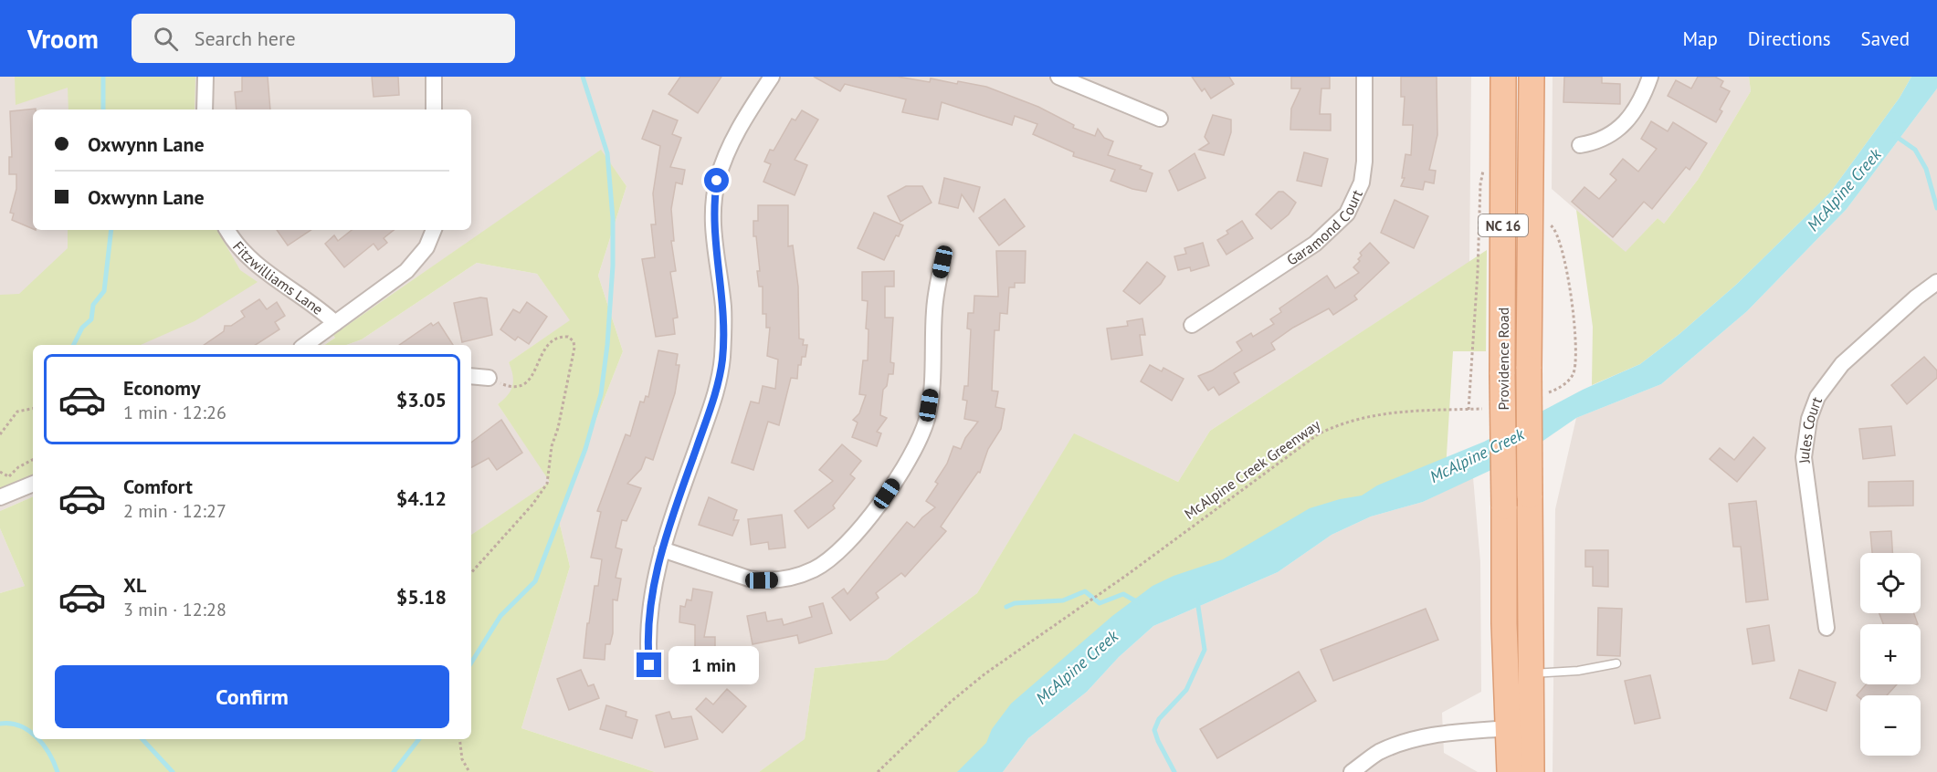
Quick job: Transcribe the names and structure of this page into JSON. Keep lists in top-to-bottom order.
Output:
{
  "streets": {
    "main road": ["NC 16", "Providence Road"],
    "street": ["Garamond Court", "Fitzwilliams Lane", "Jules Court"],
    "path": ["McAlpine Creek Greenway"]
  },
  "water": ["McAlpine Creek"],
  "page": {
    "header": "Vroom",
    "search": "Search here",
    "nav": ["Map", "Directions", "Saved"],
    "banner": ["Oxwynn Lane", "Oxwynn Lane"],
    "list": [
      {
        "name": "Economy",
        "note": "1 min · 12:26",
        "value": "$3.05"
      },
      {
        "name": "Comfort",
        "note": "2 min · 12:27",
        "value": "$4.12"
      },
      {
        "name": "XL",
        "note": "3 min · 12:28",
        "value": "$5.18"
      }
    ],
    "map_buttons": ["+", "−"],
    "bubble": "1 min",
    "buttons": "Confirm"
  }
}
